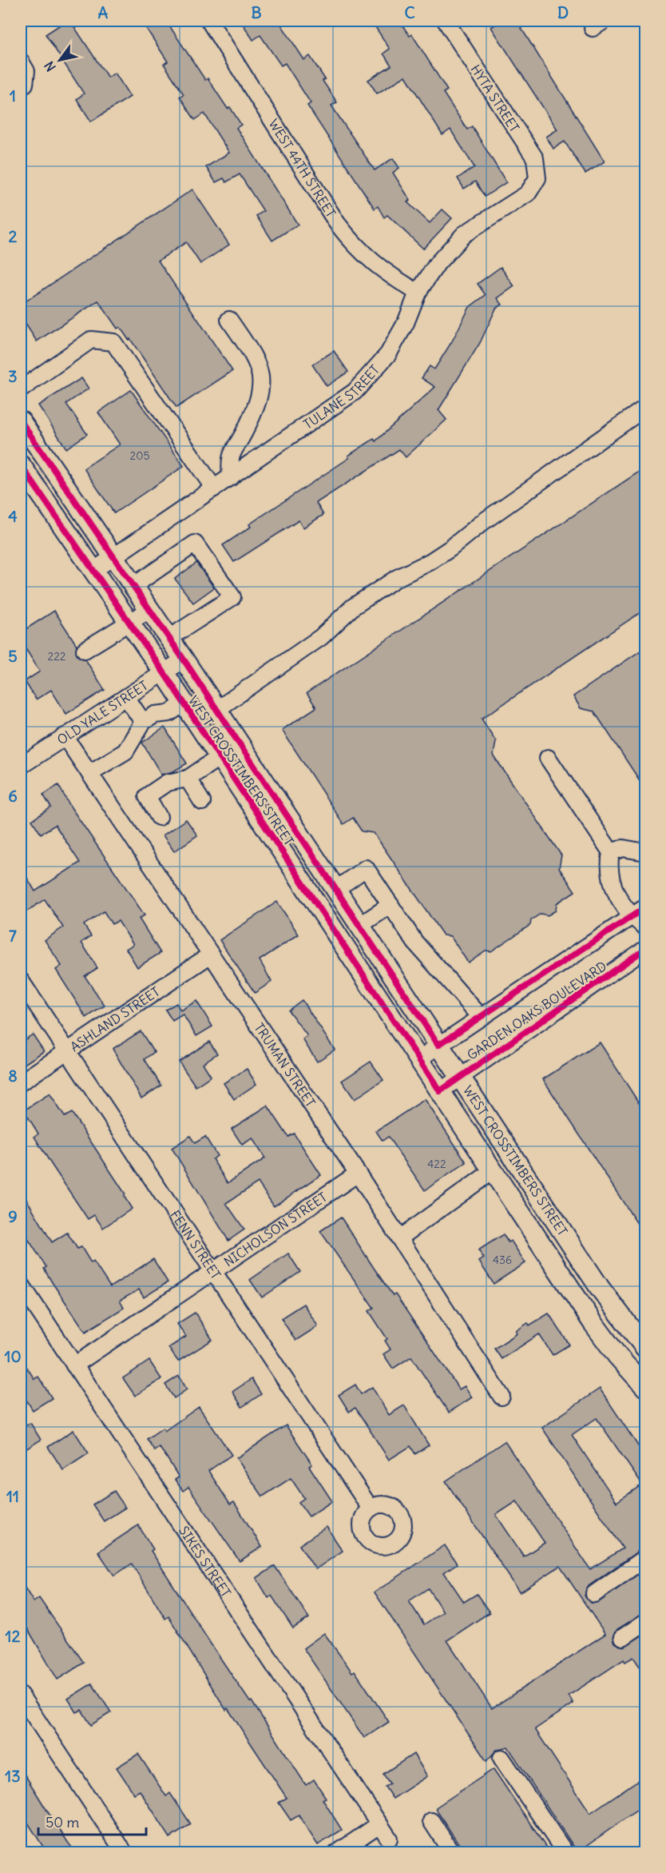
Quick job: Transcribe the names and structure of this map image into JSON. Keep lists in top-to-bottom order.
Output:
{
  "streets": {
    "main road": ["WEST CROSSTIMBERS STREET"],
    "street": [
      "HYTA STREET",
      "WEST 44TH STREET",
      "TULANE STREET",
      "OLD YALE STREET",
      "GARDEN OAKS BOULEVARD",
      "ASHLAND STREET",
      "TRUMAN STREET",
      "NICHOLSON STREET",
      "FENN STREET",
      "SIKES STREET"
    ]
  },
  "crossings": [
    ["HYTA STREET", "TULANE STREET"],
    ["WEST 44TH STREET", "TULANE STREET"],
    ["TULANE STREET", "WEST CROSSTIMBERS STREET"],
    ["OLD YALE STREET", "WEST CROSSTIMBERS STREET"],
    ["OLD YALE STREET", "TRUMAN STREET"],
    ["WEST CROSSTIMBERS STREET", "GARDEN OAKS BOULEVARD"],
    ["ASHLAND STREET", "TRUMAN STREET"],
    ["ASHLAND STREET", "FENN STREET"],
    ["TRUMAN STREET", "NICHOLSON STREET"],
    ["NICHOLSON STREET", "FENN STREET"],
    ["NICHOLSON STREET", "SIKES STREET"]
  ],
  "house_numbers": [
    "205",
    "222",
    "422",
    "436"
  ],
  "scale_bar": "50 m",
  "north": "bottom left",
  "grid": {
    "columns": [
      "A",
      "B",
      "C",
      "D"
    ],
    "rows": [
      "1",
      "2",
      "3",
      "4",
      "5",
      "6",
      "7",
      "8",
      "9",
      "10",
      "11",
      "12",
      "13"
    ]
  }
}
